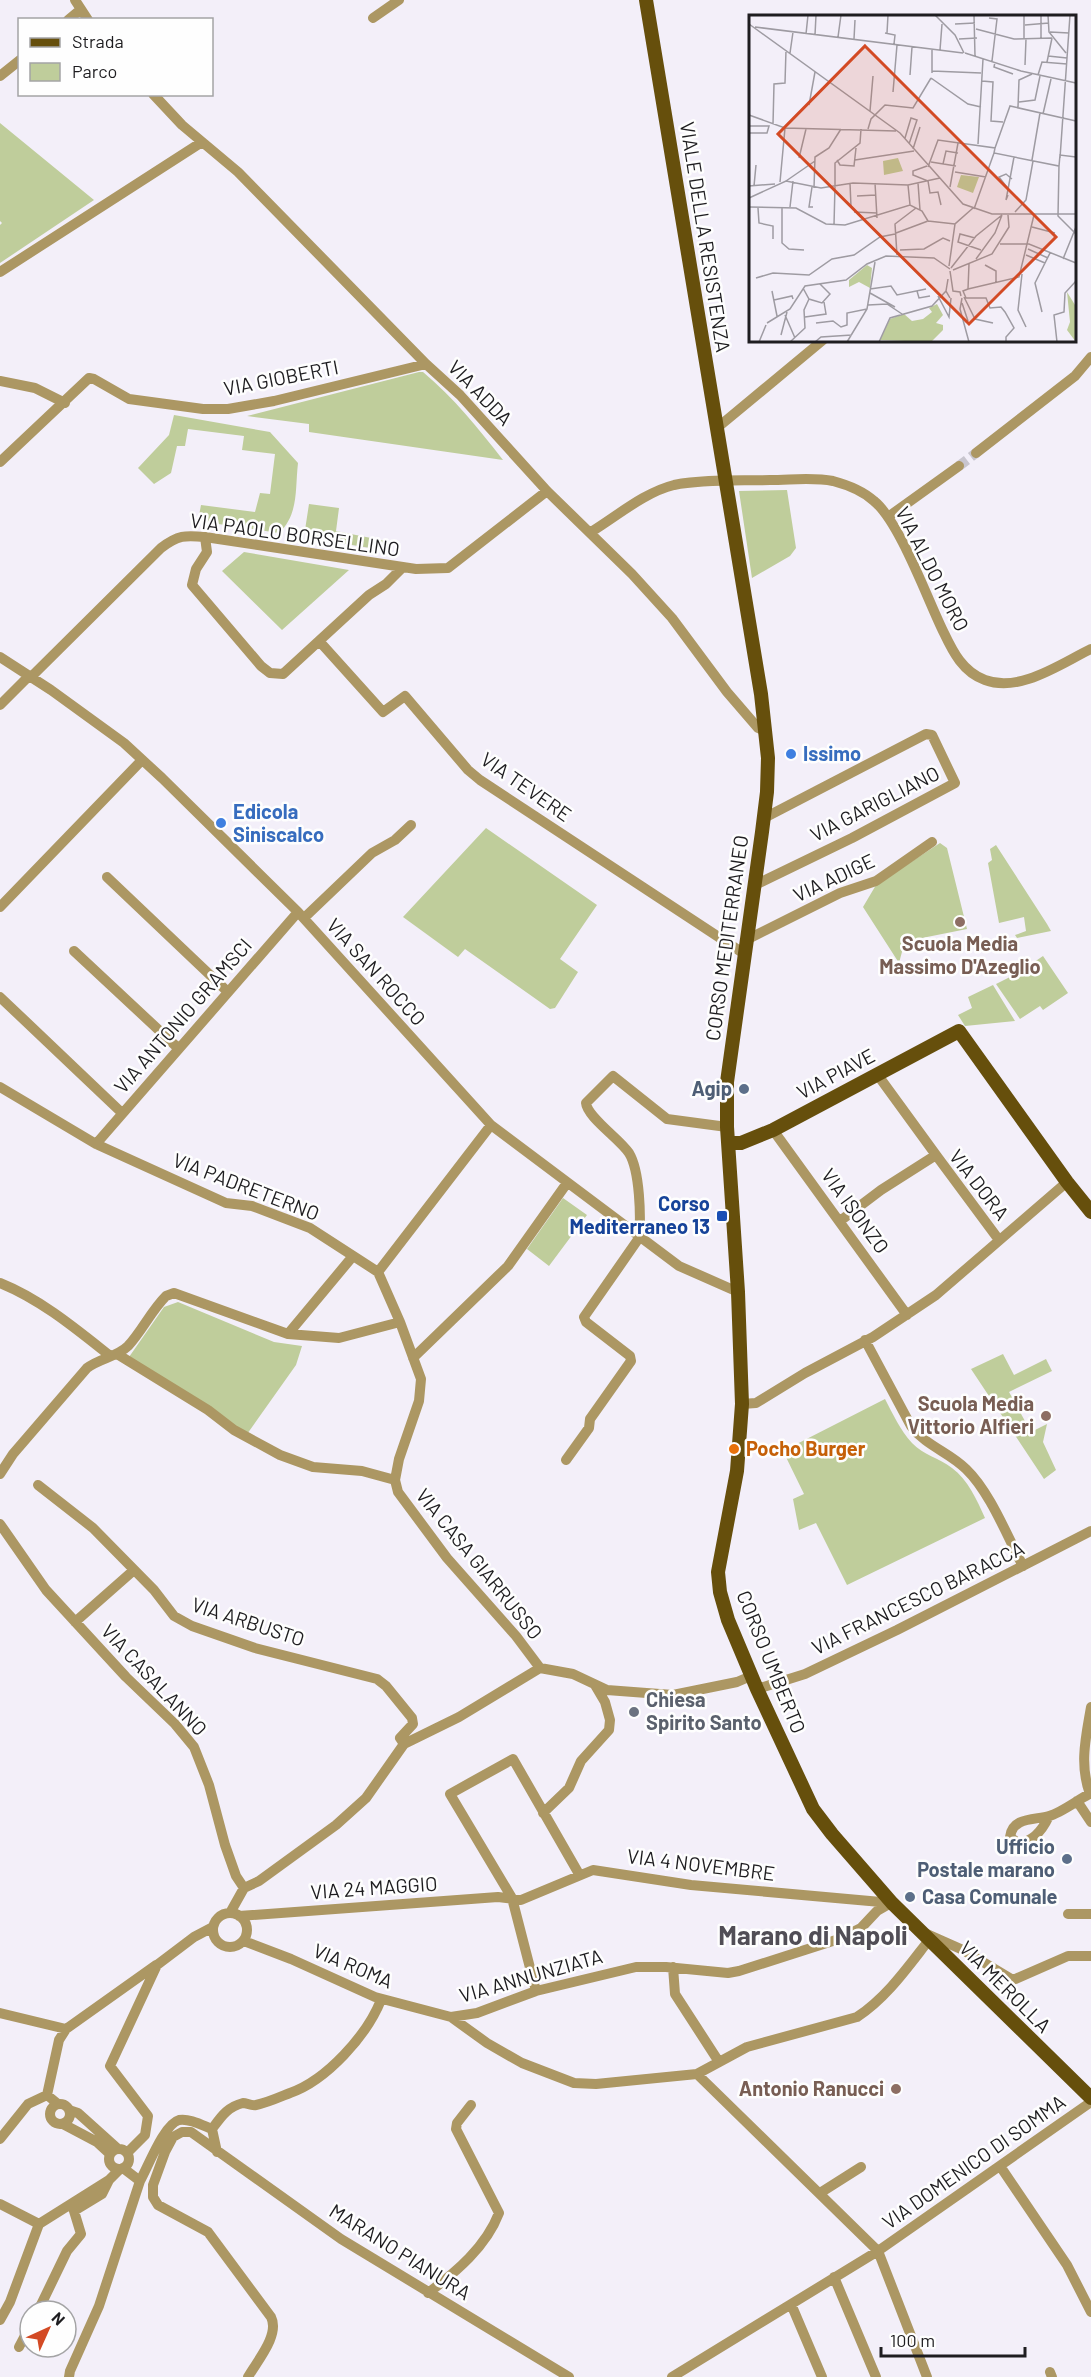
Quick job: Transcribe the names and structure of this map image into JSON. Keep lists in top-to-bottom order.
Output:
{
  "streets": {
    "main road": [
      "VIALE DELLA RESISTENZA",
      "CORSO MEDITERRANEO",
      "VIA PIAVE",
      "CORSO UMBERTO",
      "VIA MEROLLA"
    ],
    "street": [
      "VIA GIOBERTI",
      "VIA ADDA",
      "VIA PAOLO BORSELLINO",
      "VIA ALDO MORO",
      "VIA TEVERE",
      "VIA GARIGLIANO",
      "VIA ADIGE",
      "VIA SAN ROCCO",
      "VIA ANTONIO GRAMSCI",
      "VIA DORA",
      "VIA PADRETERNO",
      "VIA ISONZO",
      "VIA CASA GIARRUSSO",
      "VIA FRANCESCO BARACCA",
      "VIA ARBUSTO",
      "VIA CASALANNO",
      "VIA 4 NOVEMBRE",
      "VIA 24 MAGGIO",
      "VIA ROMA",
      "VIA ANNUNZIATA",
      "VIA DOMENICO DI SOMMA",
      "MARANO PIANURA"
    ]
  },
  "crossings": [
    ["VIALE DELLA RESISTENZA", "VIA ALDO MORO"],
    ["VIALE DELLA RESISTENZA", "CORSO MEDITERRANEO"],
    ["VIA GIOBERTI", "VIA ADDA"],
    ["VIA ADDA", "VIA PAOLO BORSELLINO"],
    ["VIA ADDA", "VIA ALDO MORO"],
    ["VIA ADDA", "CORSO MEDITERRANEO"],
    ["VIA PAOLO BORSELLINO", "VIA SAN ROCCO"],
    ["VIA ALDO MORO", "CORSO MEDITERRANEO"],
    ["VIA TEVERE", "CORSO MEDITERRANEO"],
    ["VIA GARIGLIANO", "CORSO MEDITERRANEO"],
    ["VIA ADIGE", "CORSO MEDITERRANEO"],
    ["CORSO MEDITERRANEO", "VIA SAN ROCCO"],
    ["CORSO MEDITERRANEO", "VIA PIAVE"],
    ["CORSO MEDITERRANEO", "CORSO UMBERTO"],
    ["VIA SAN ROCCO", "VIA ANTONIO GRAMSCI"],
    ["VIA ANTONIO GRAMSCI", "VIA PADRETERNO"],
    ["VIA PIAVE", "VIA ISONZO"],
    ["VIA DORA", "VIA ISONZO"],
    ["VIA CASA GIARRUSSO", "VIA FRANCESCO BARACCA"],
    ["VIA FRANCESCO BARACCA", "CORSO UMBERTO"],
    ["CORSO UMBERTO", "VIA 4 NOVEMBRE"],
    ["CORSO UMBERTO", "VIA ANNUNZIATA"],
    ["CORSO UMBERTO", "VIA MEROLLA"],
    ["VIA 4 NOVEMBRE", "VIA 24 MAGGIO"],
    ["VIA 4 NOVEMBRE", "VIA ANNUNZIATA"],
    ["VIA 4 NOVEMBRE", "VIA MEROLLA"],
    ["VIA 24 MAGGIO", "VIA ROMA"],
    ["VIA ROMA", "VIA ANNUNZIATA"],
    ["VIA ANNUNZIATA", "VIA MEROLLA"],
    ["VIA MEROLLA", "VIA DOMENICO DI SOMMA"]
  ],
  "districts": ["Marano di Napoli"],
  "places": {
    "other": [
      "Issimo",
      "Edicola Siniscalco",
      "Scuola Media Massimo D'Azeglio",
      "Agip",
      "Scuola Media Vittorio Alfieri",
      "Pocho Burger",
      "Chiesa Spirito Santo",
      "Ufficio Postale marano",
      "Casa Comunale",
      "Antonio Ranucci"
    ],
    "transit": ["Corso Mediterraneo 13"]
  },
  "legend": ["Strada", "Parco"],
  "scale_bar": "100 m",
  "north": "top right"
}
